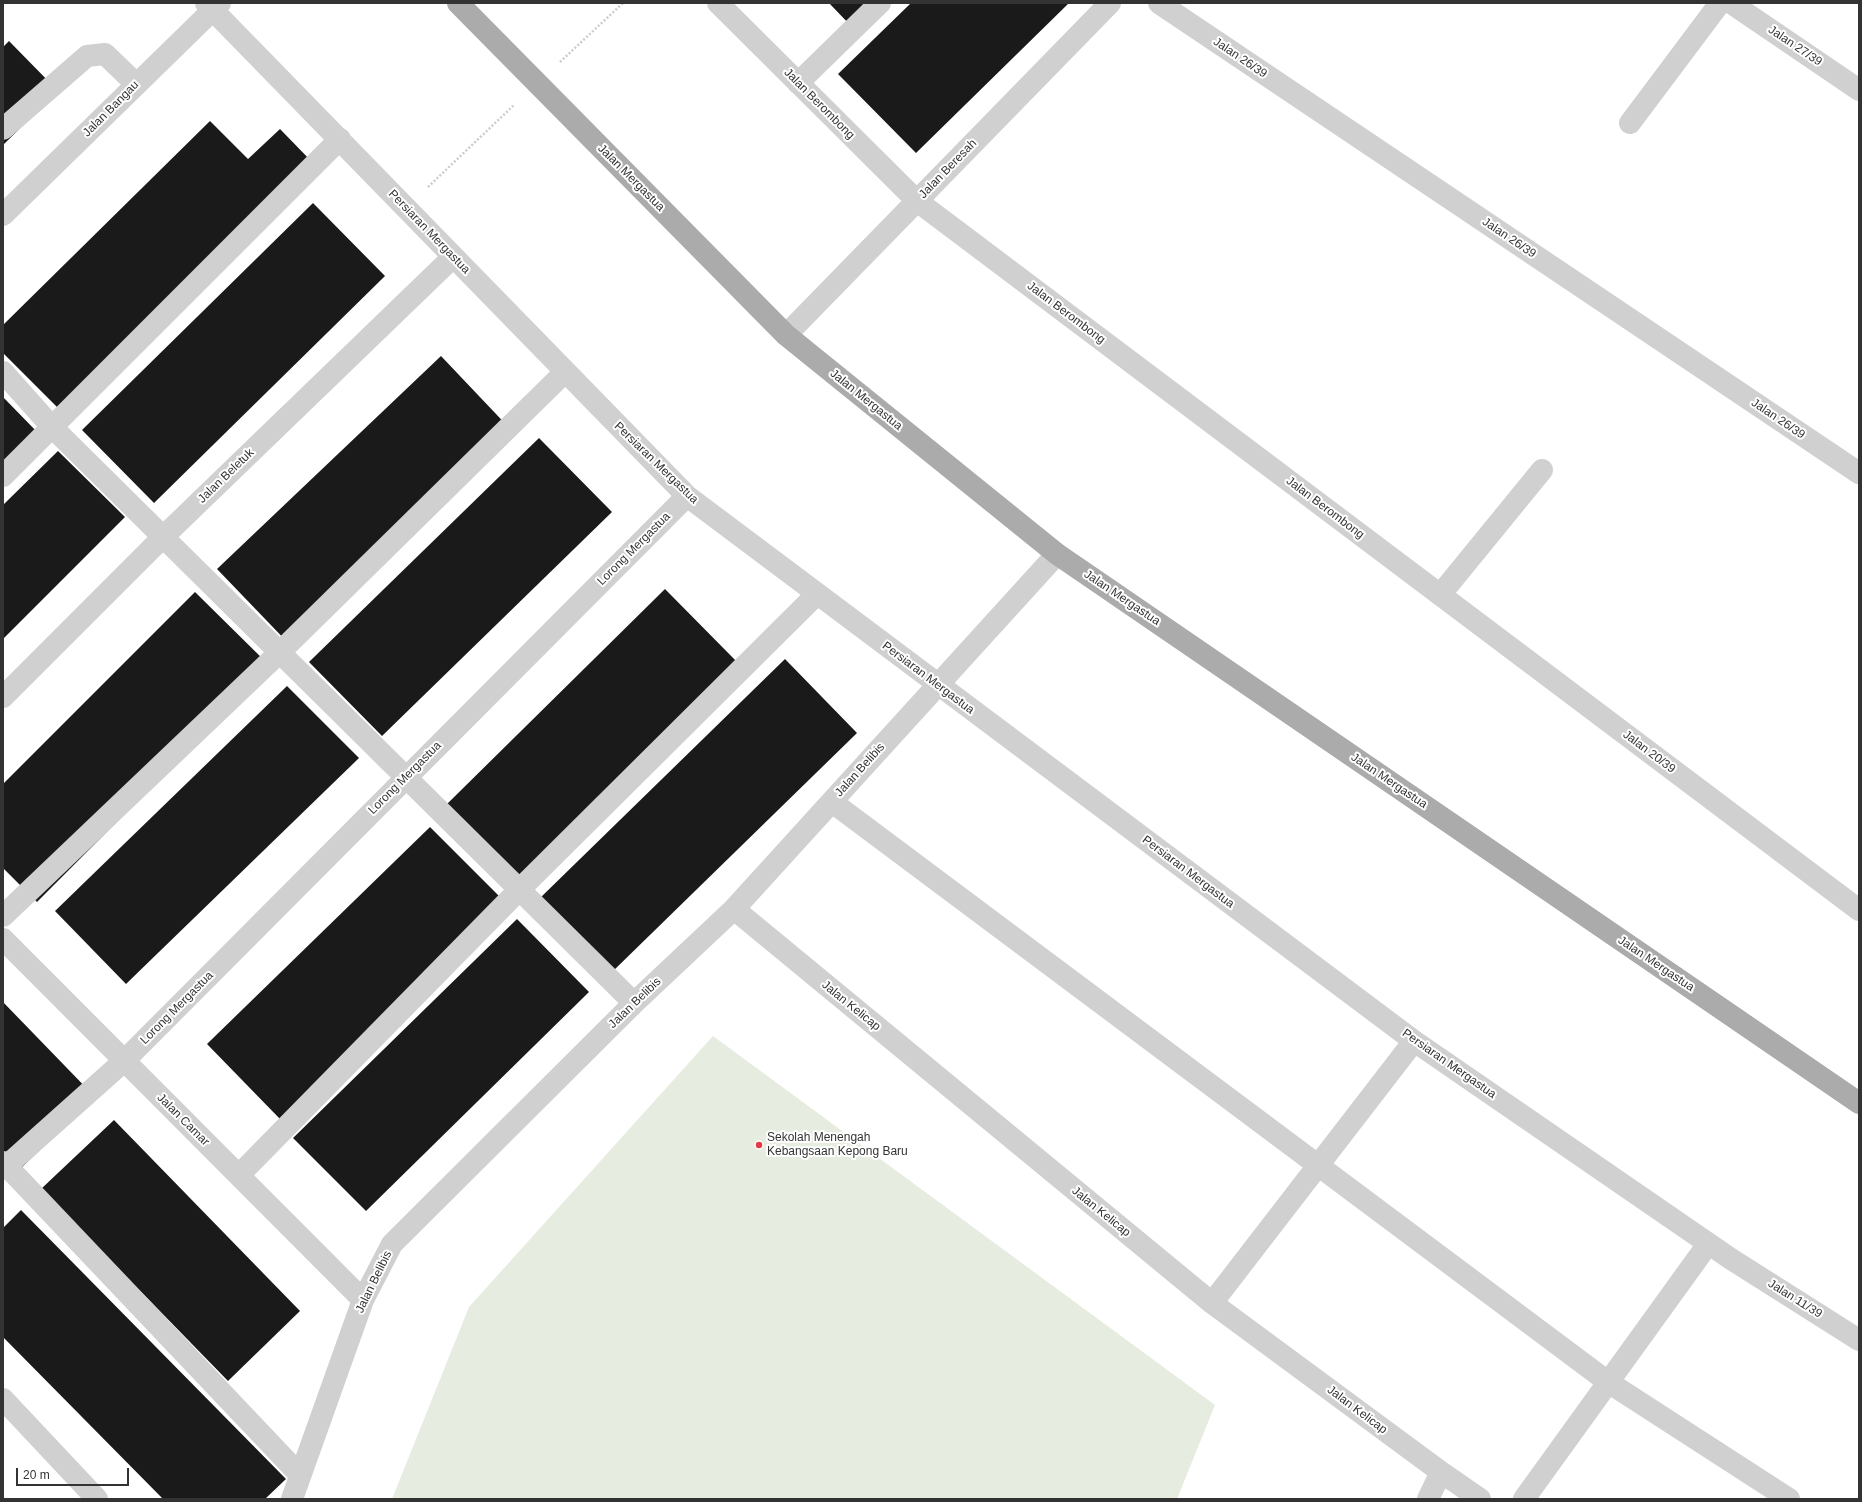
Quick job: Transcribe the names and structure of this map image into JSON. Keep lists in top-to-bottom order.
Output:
{
  "streets": {
    "main road": ["Jalan Mergastua"],
    "street": [
      "Jalan 27/39",
      "Jalan 26/39",
      "Jalan Berombong",
      "Jalan Bangau",
      "Jalan Beresah",
      "Persiaran Mergastua",
      "Jalan Beletuk",
      "Lorong Mergastua",
      "Jalan 20/39",
      "Jalan Belibis",
      "Jalan Kelicap",
      "Jalan Camar",
      "Jalan 11/39"
    ]
  },
  "crossings": [
    ["Jalan Berombong", "Jalan Beresah"],
    ["Jalan Berombong", "Jalan 20/39"],
    ["Jalan Bangau", "Persiaran Mergastua"],
    ["Jalan Beresah", "Jalan Mergastua"],
    ["Jalan Mergastua", "Jalan Belibis"],
    ["Persiaran Mergastua", "Jalan Beletuk"],
    ["Persiaran Mergastua", "Lorong Mergastua"],
    ["Persiaran Mergastua", "Jalan Belibis"],
    ["Persiaran Mergastua", "Jalan 11/39"],
    ["Lorong Mergastua", "Jalan Camar"],
    ["Jalan Belibis", "Jalan Kelicap"],
    ["Jalan Belibis", "Jalan Camar"]
  ],
  "places": ["Sekolah Menengah Kebangsaan Kepong Baru"],
  "scale_bar": "20 m"
}
